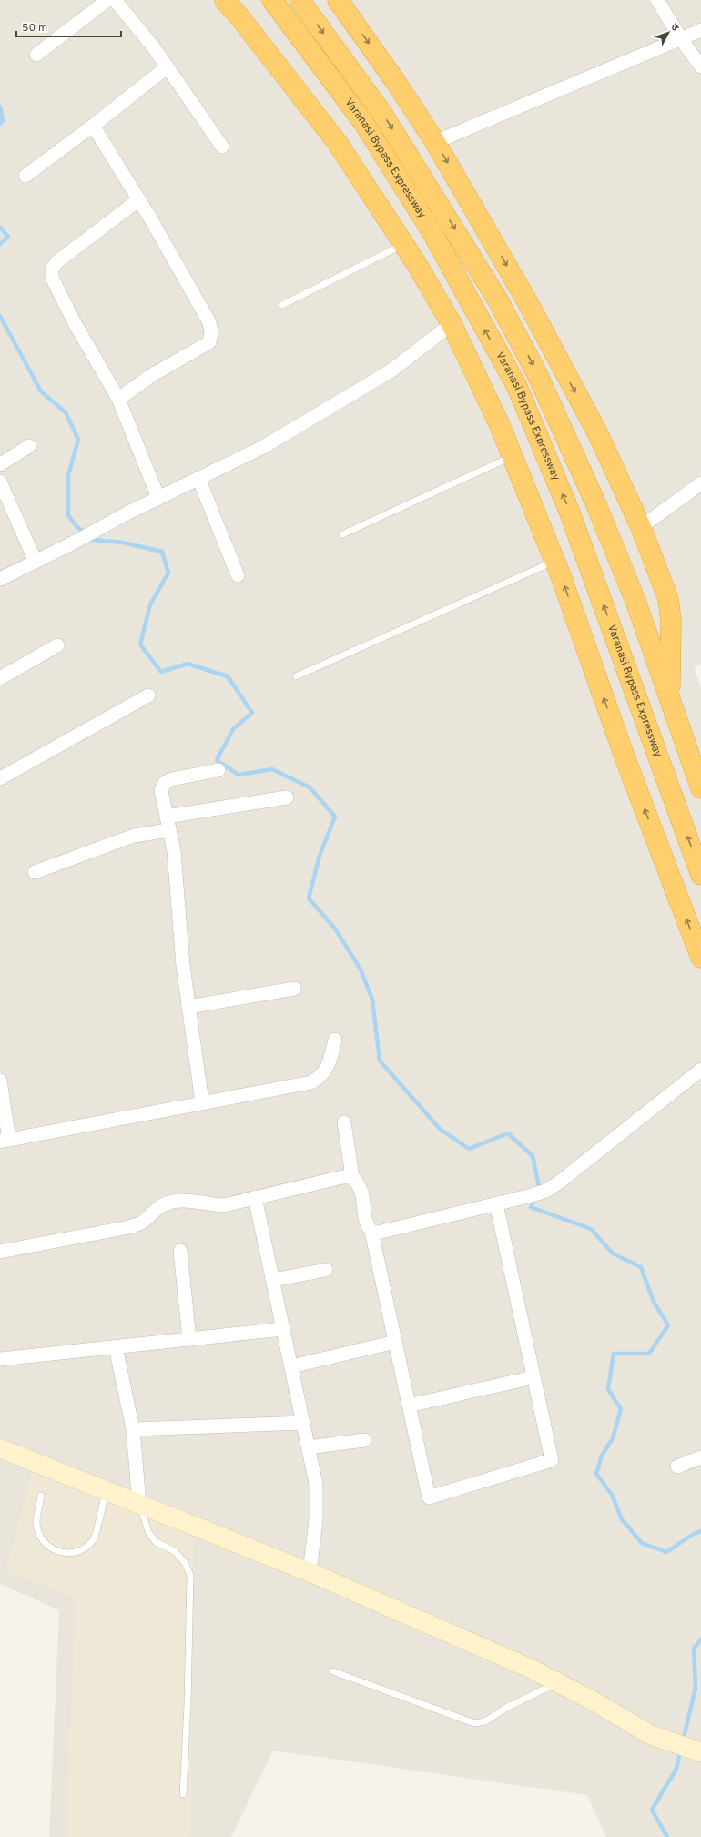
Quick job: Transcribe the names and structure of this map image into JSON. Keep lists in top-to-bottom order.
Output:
{
  "streets": {
    "highway": ["Varanasi Bypass Expressway"]
  },
  "scale_bar": "50 m",
  "north": "top right"
}
